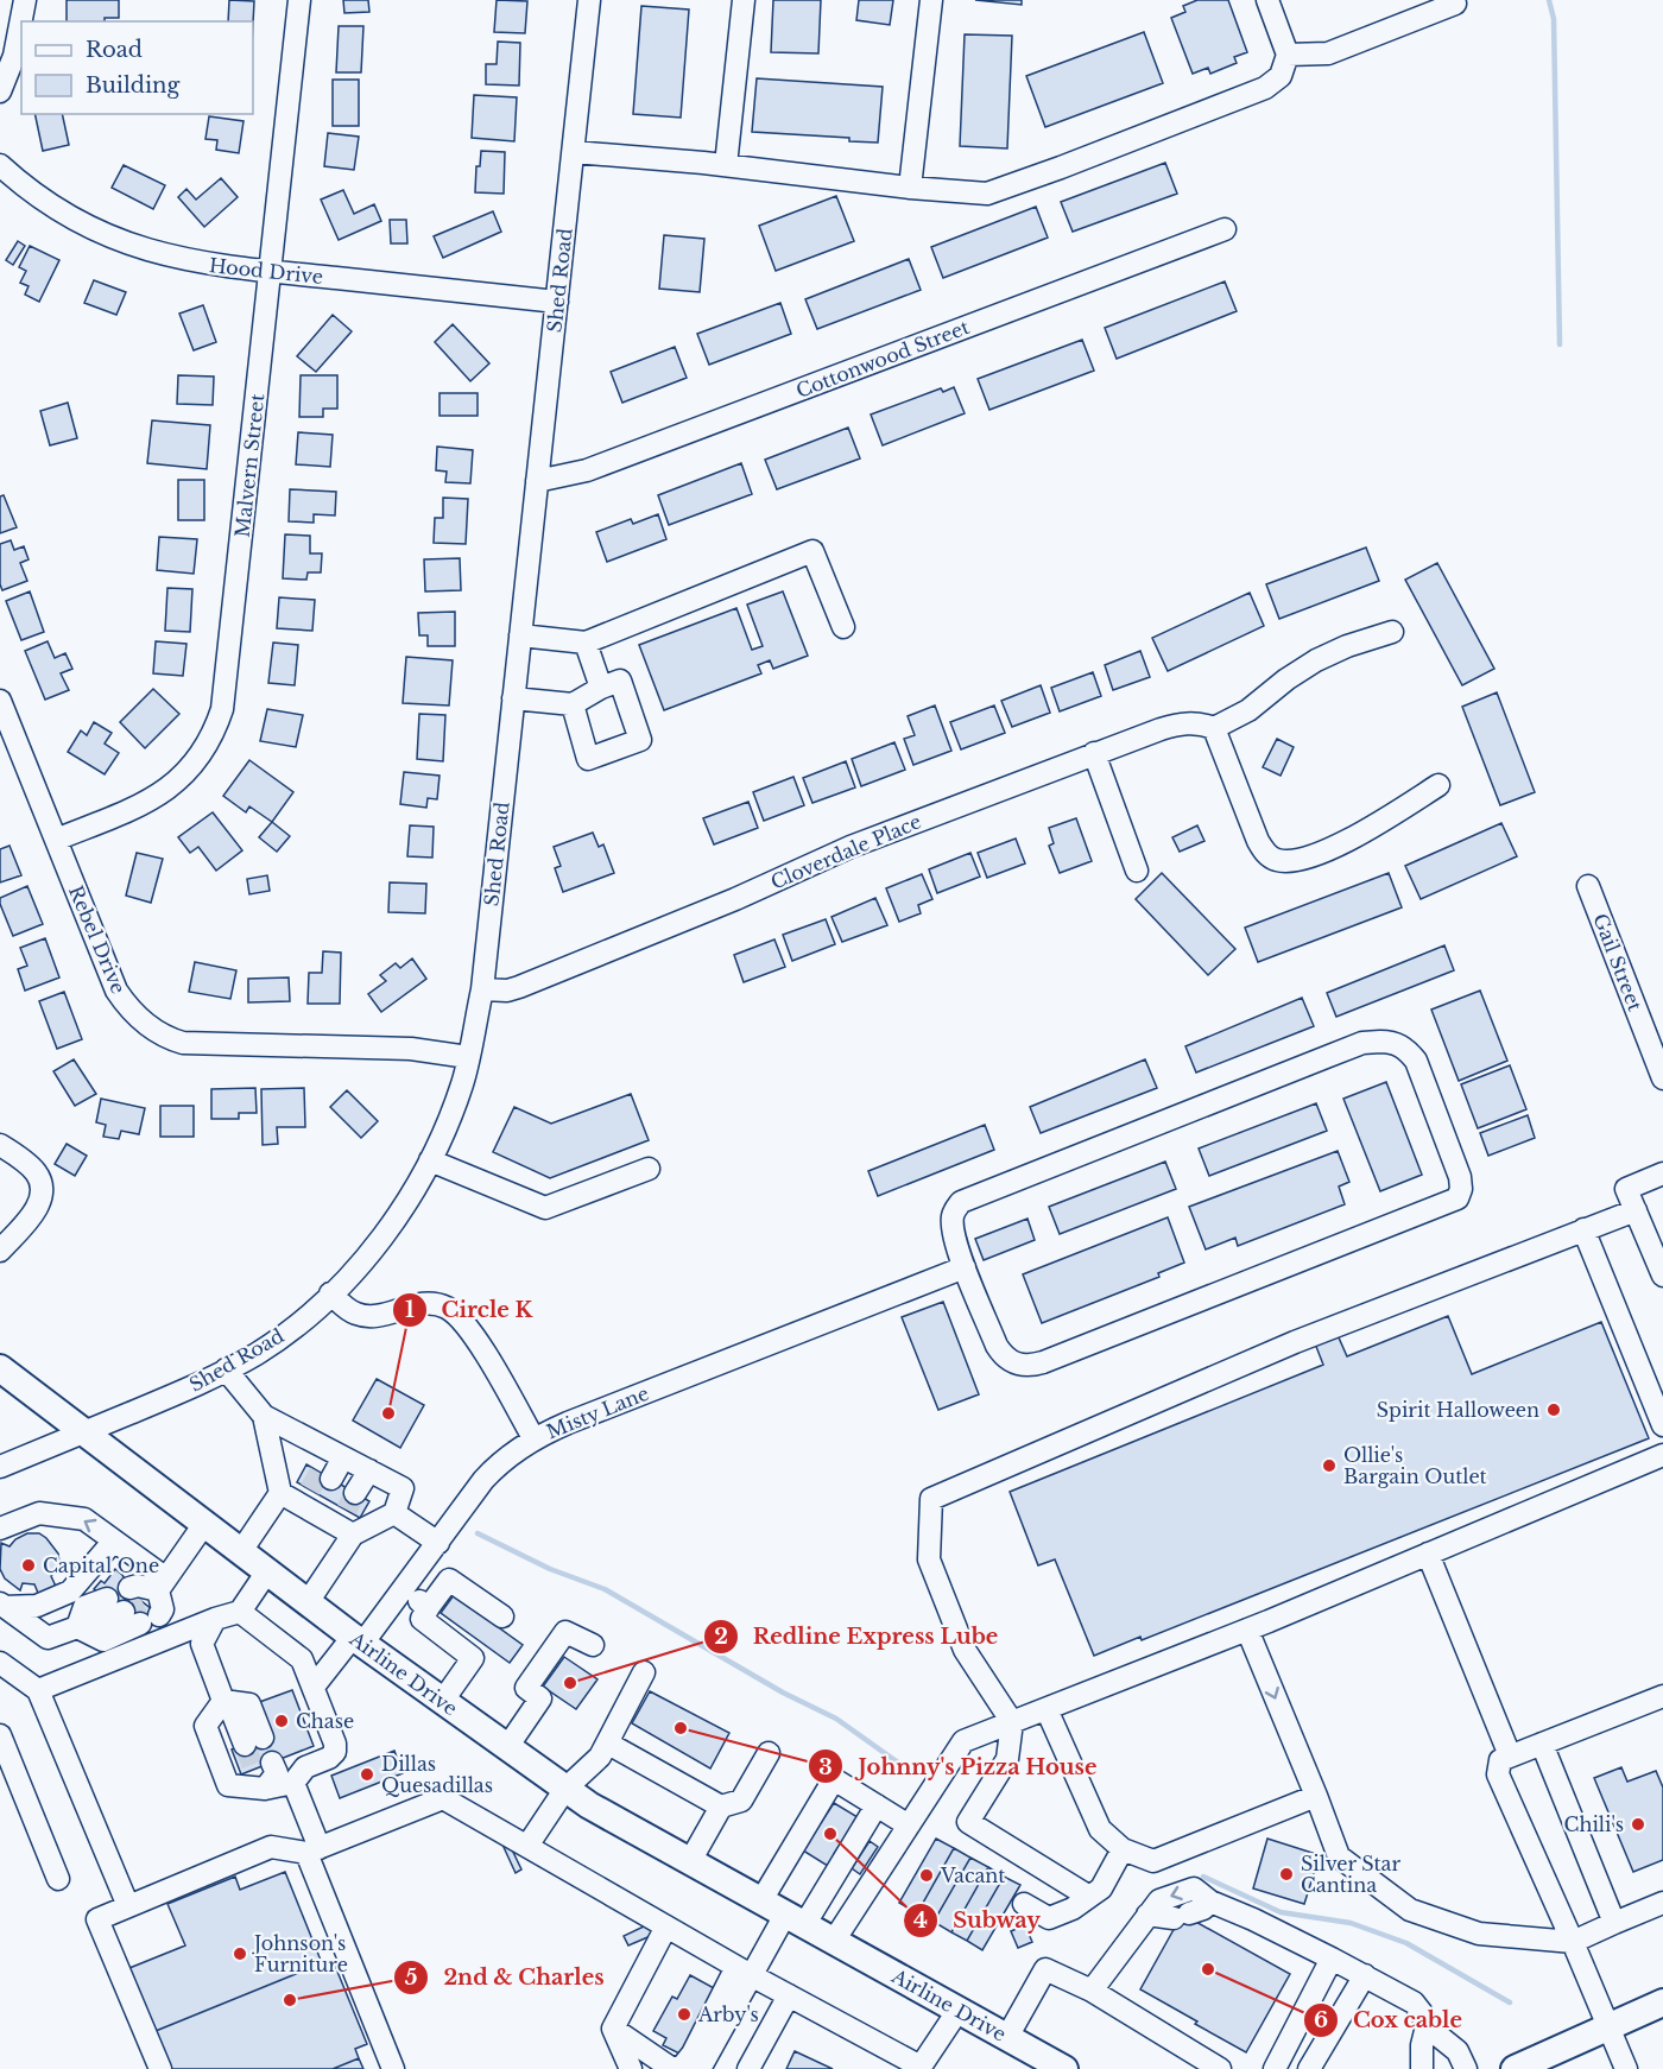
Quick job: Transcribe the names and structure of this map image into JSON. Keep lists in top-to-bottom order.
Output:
{
  "streets": {
    "main road": ["Airline Drive"],
    "street": [
      "Hood Drive",
      "Shed Road",
      "Cottonwood Street",
      "Malvern Street",
      "Cloverdale Place",
      "Rebel Drive",
      "Gail Street",
      "Misty Lane"
    ]
  },
  "crossings": [
    ["Hood Drive", "Shed Road"],
    ["Hood Drive", "Malvern Street"],
    ["Shed Road", "Cottonwood Street"],
    ["Shed Road", "Cloverdale Place"],
    ["Shed Road", "Rebel Drive"],
    ["Shed Road", "Airline Drive"],
    ["Malvern Street", "Rebel Drive"],
    ["Misty Lane", "Airline Drive"]
  ],
  "places": [
    "Spirit Halloween",
    "Circle K",
    "Ollie's Bargain Outlet",
    "Capital One",
    "Redline Express Lube",
    "Chase",
    "Johnny's Pizza House",
    "Dillas Quesadillas",
    "Chili's",
    "Subway",
    "Silver Star Cantina",
    "Vacant",
    "Johnson's Furniture",
    "Cox cable",
    "2nd & Charles",
    "Arby's"
  ],
  "legend": ["Road", "Building"]
}
